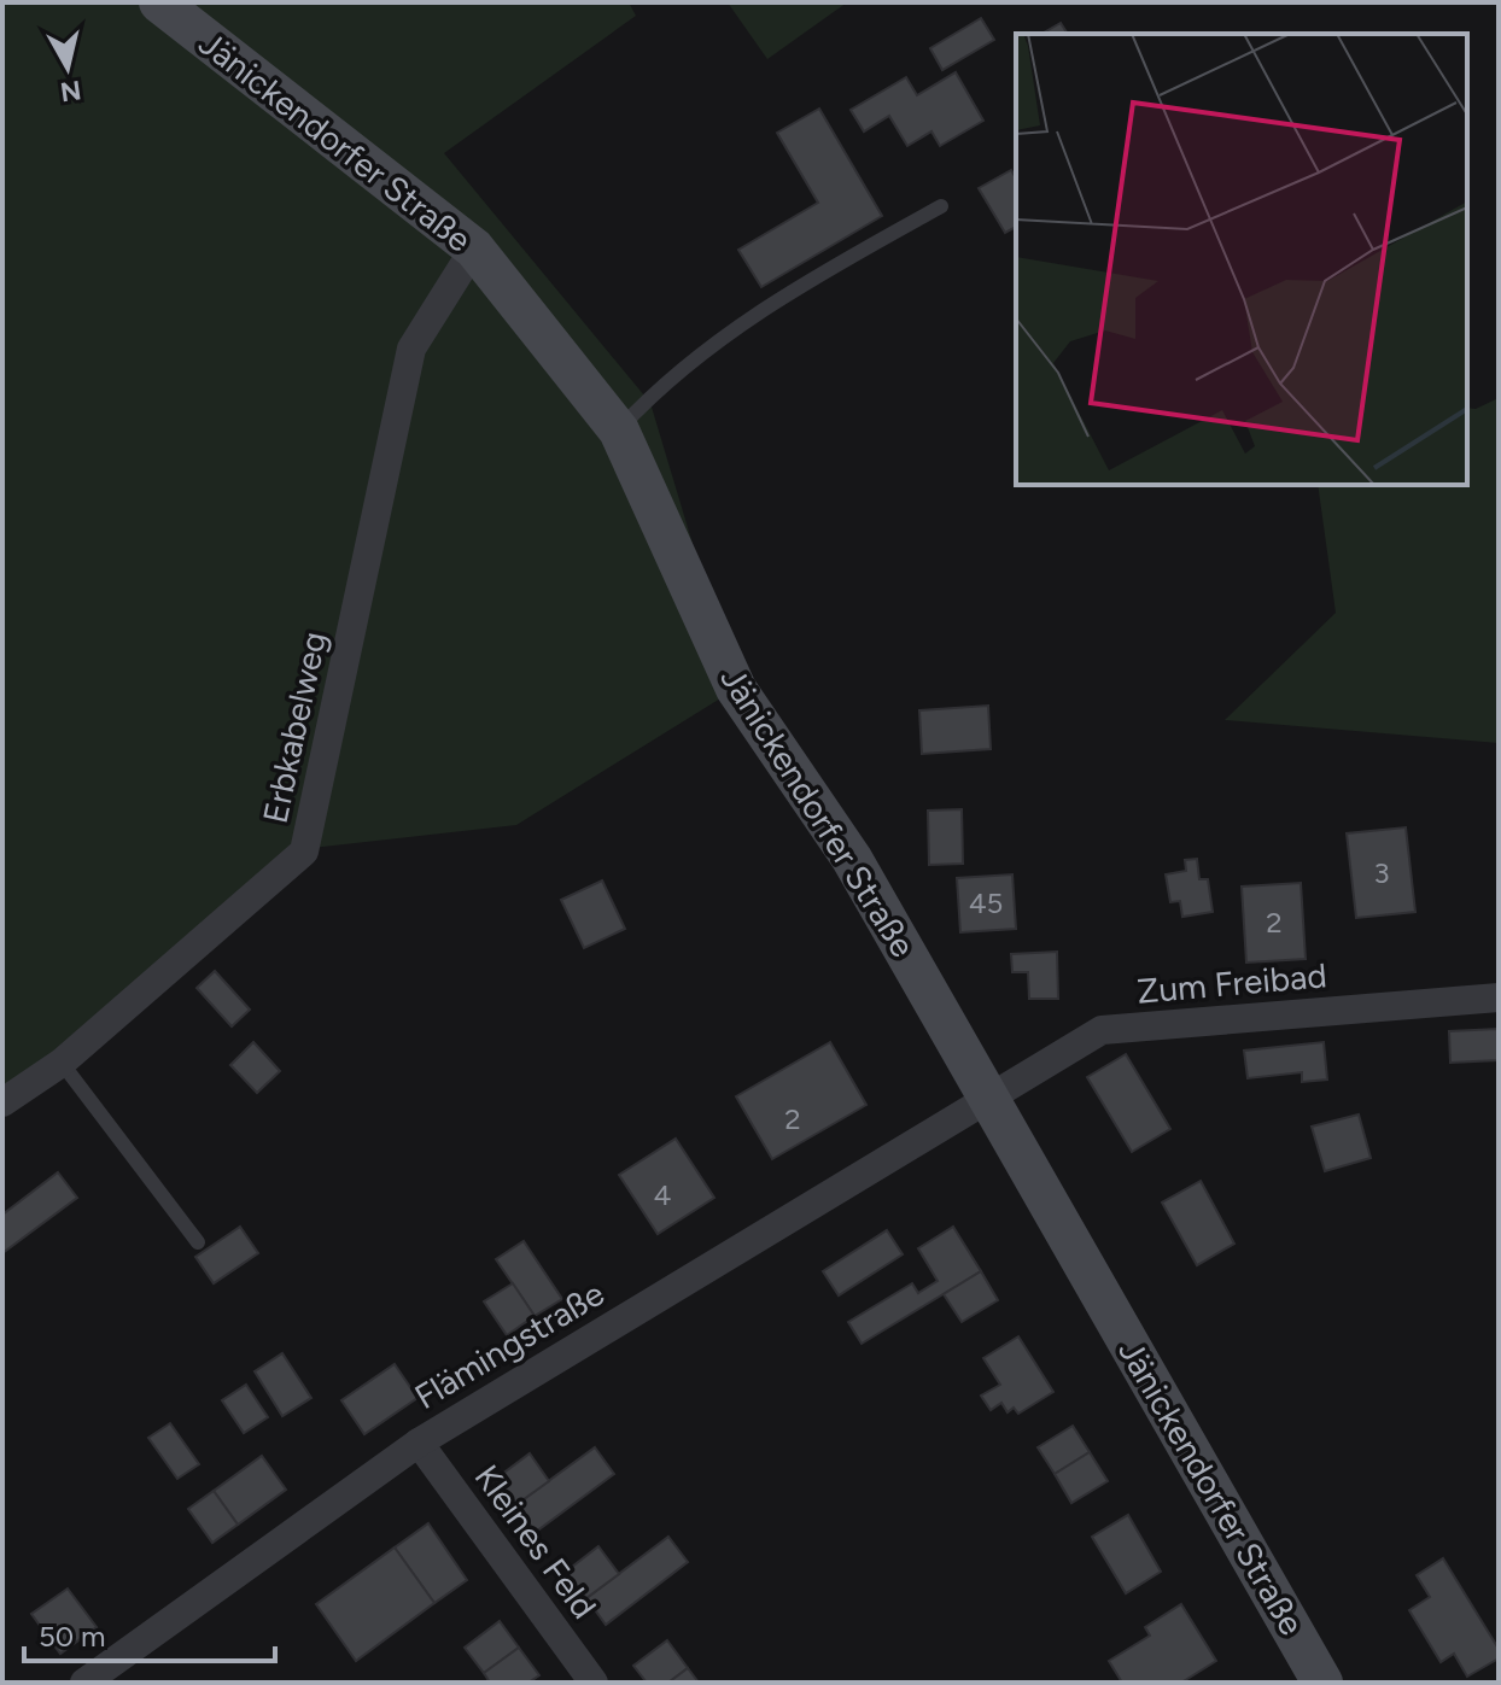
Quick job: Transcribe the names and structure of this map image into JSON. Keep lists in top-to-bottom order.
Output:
{
  "streets": {
    "main road": ["Jänickendorfer Straße"],
    "street": [
      "Erbkabelweg",
      "Zum Freibad",
      "Flämingstraße",
      "Kleines Feld"
    ]
  },
  "crossings": [
    ["Jänickendorfer Straße", "Erbkabelweg"],
    ["Jänickendorfer Straße", "Zum Freibad"],
    ["Jänickendorfer Straße", "Flämingstraße"],
    ["Zum Freibad", "Flämingstraße"],
    ["Flämingstraße", "Kleines Feld"]
  ],
  "house_numbers": [
    "3",
    "45",
    "2",
    "2",
    "4"
  ],
  "scale_bar": "50 m",
  "north": "bottom"
}
